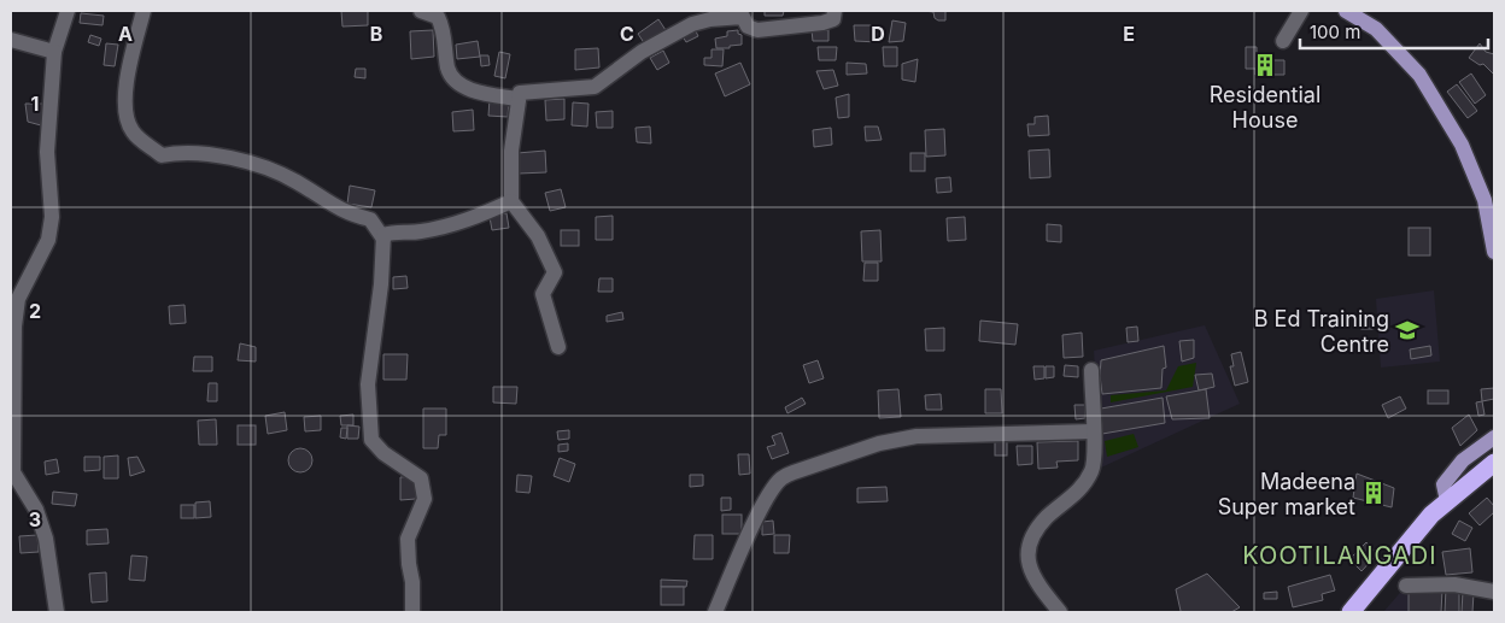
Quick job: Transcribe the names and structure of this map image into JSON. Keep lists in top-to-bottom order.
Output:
{
  "districts": ["KOOTILANGADI"],
  "places": {
    "building": ["Residential House", "Madeena Super market"],
    "school or university": ["B Ed Training Centre"]
  },
  "scale_bar": "100 m",
  "grid": {
    "columns": [
      "A",
      "B",
      "C",
      "D",
      "E"
    ],
    "rows": ["1", "2", "3"]
  }
}
